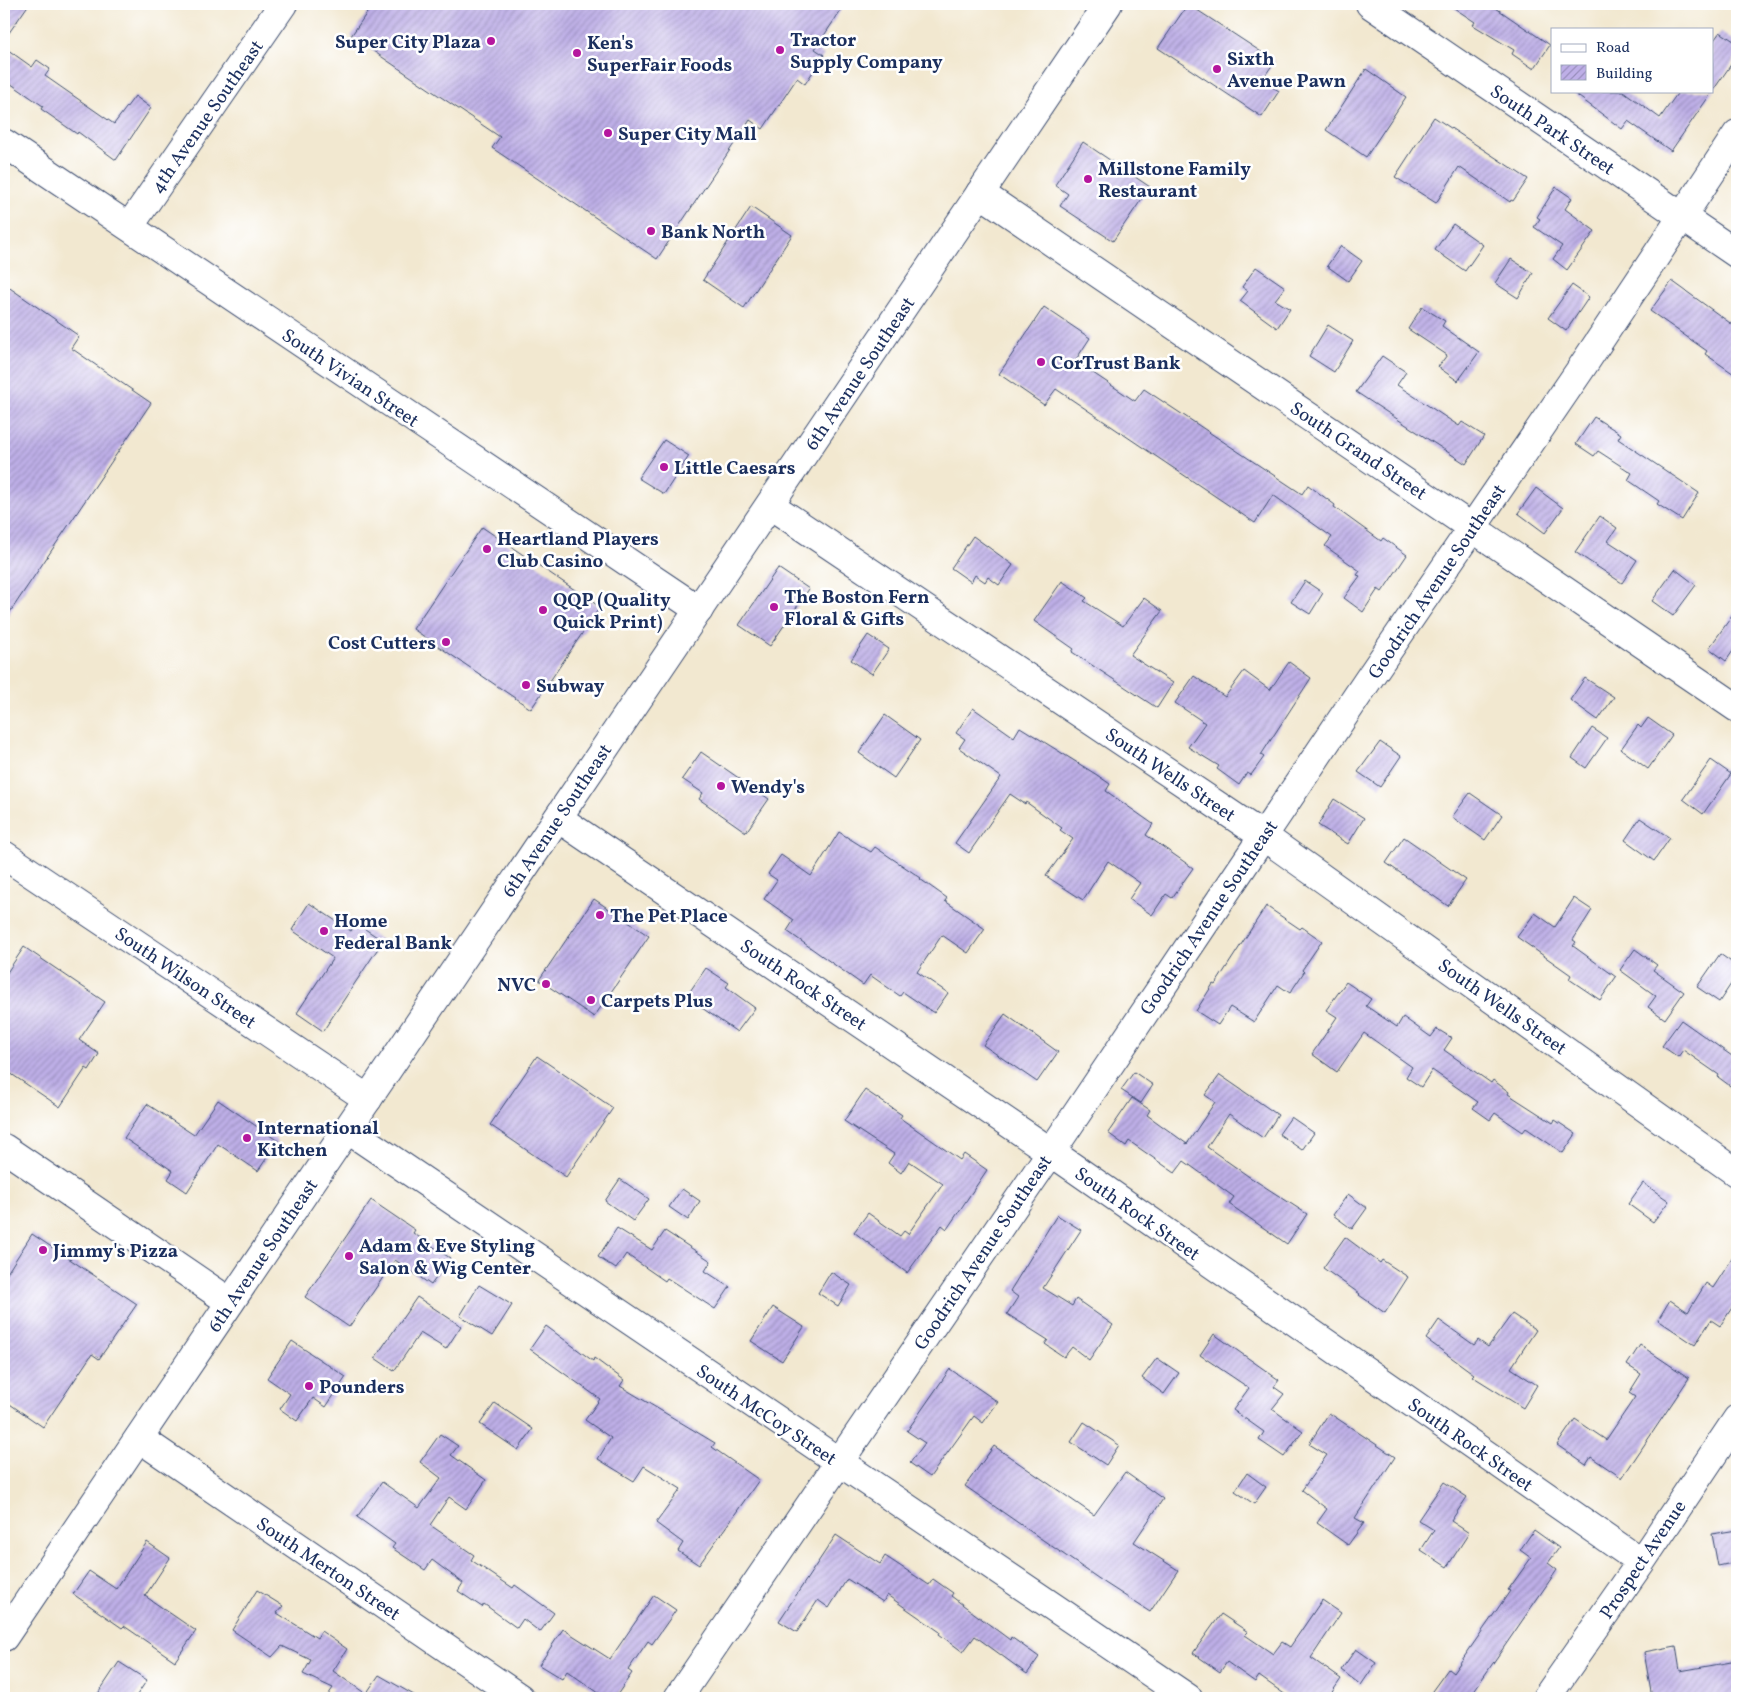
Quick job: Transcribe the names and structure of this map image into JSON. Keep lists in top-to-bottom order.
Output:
{
  "streets": {
    "main road": [
      "4th Avenue Southeast",
      "South Park Street",
      "6th Avenue Southeast",
      "South Vivian Street",
      "South Grand Street",
      "Goodrich Avenue Southeast",
      "South Wells Street",
      "South Wilson Street",
      "South Rock Street",
      "South McCoy Street",
      "Prospect Avenue",
      "South Merton Street"
    ]
  },
  "crossings": [
    ["4th Avenue Southeast", "South Vivian Street"],
    ["South Park Street", "Goodrich Avenue Southeast"],
    ["6th Avenue Southeast", "South Vivian Street"],
    ["6th Avenue Southeast", "South Grand Street"],
    ["6th Avenue Southeast", "South Wells Street"],
    ["6th Avenue Southeast", "South Wilson Street"],
    ["6th Avenue Southeast", "South Rock Street"],
    ["6th Avenue Southeast", "South McCoy Street"],
    ["6th Avenue Southeast", "South Merton Street"],
    ["South Grand Street", "Goodrich Avenue Southeast"],
    ["Goodrich Avenue Southeast", "South Wells Street"],
    ["Goodrich Avenue Southeast", "South Rock Street"],
    ["Goodrich Avenue Southeast", "South McCoy Street"],
    ["South Rock Street", "Prospect Avenue"]
  ],
  "places": [
    "Super City Plaza",
    "Tractor Supply Company",
    "Ken's SuperFair Foods",
    "Sixth Avenue Pawn",
    "Super City Mall",
    "Millstone Family Restaurant",
    "Bank North",
    "CorTrust Bank",
    "Little Caesars",
    "Heartland Players Club Casino",
    "The Boston Fern Floral & Gifts",
    "QQP (Quality Quick Print)",
    "Cost Cutters",
    "Subway",
    "Wendy's",
    "The Pet Place",
    "Home Federal Bank",
    "NVC",
    "Carpets Plus",
    "International Kitchen",
    "Jimmy's Pizza",
    "Adam & Eve Styling Salon & Wig Center",
    "Pounders"
  ],
  "legend": ["Road", "Building"]
}
